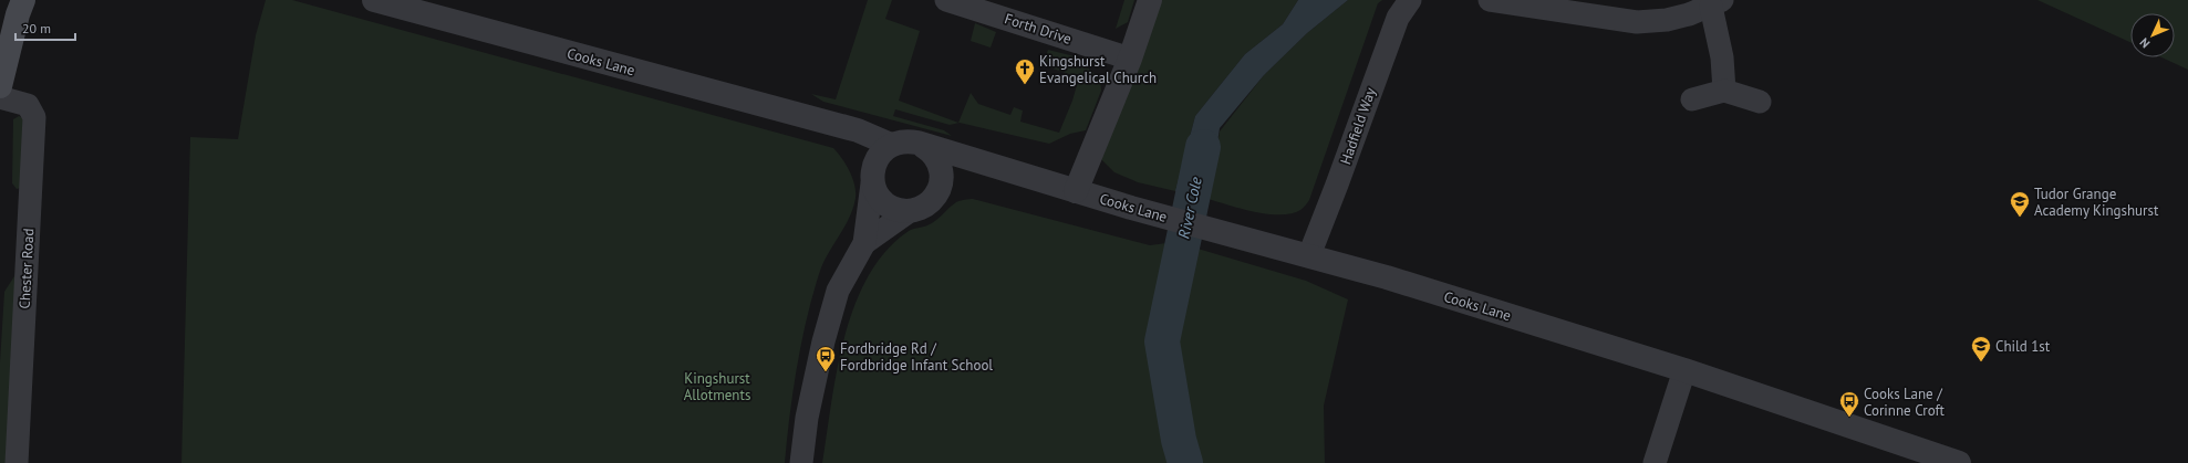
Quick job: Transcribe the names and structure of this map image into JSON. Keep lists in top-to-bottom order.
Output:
{
  "streets": {
    "street": [
      "Forth Drive",
      "Cooks Lane",
      "Hadfield Way",
      "Chester Road"
    ]
  },
  "crossings": [
    ["Cooks Lane", "Hadfield Way"]
  ],
  "water": ["River Cole"],
  "parks": ["Kingshurst Allotments"],
  "places": {
    "church": ["Kingshurst Evangelical Church"],
    "school or university": ["Tudor Grange Academy Kingshurst", "Child 1st"],
    "bus stop": ["Fordbridge Rd / Fordbridge Infant School", "Cooks Lane / Corinne Croft"]
  },
  "scale_bar": "20 m",
  "north": "bottom left"
}
